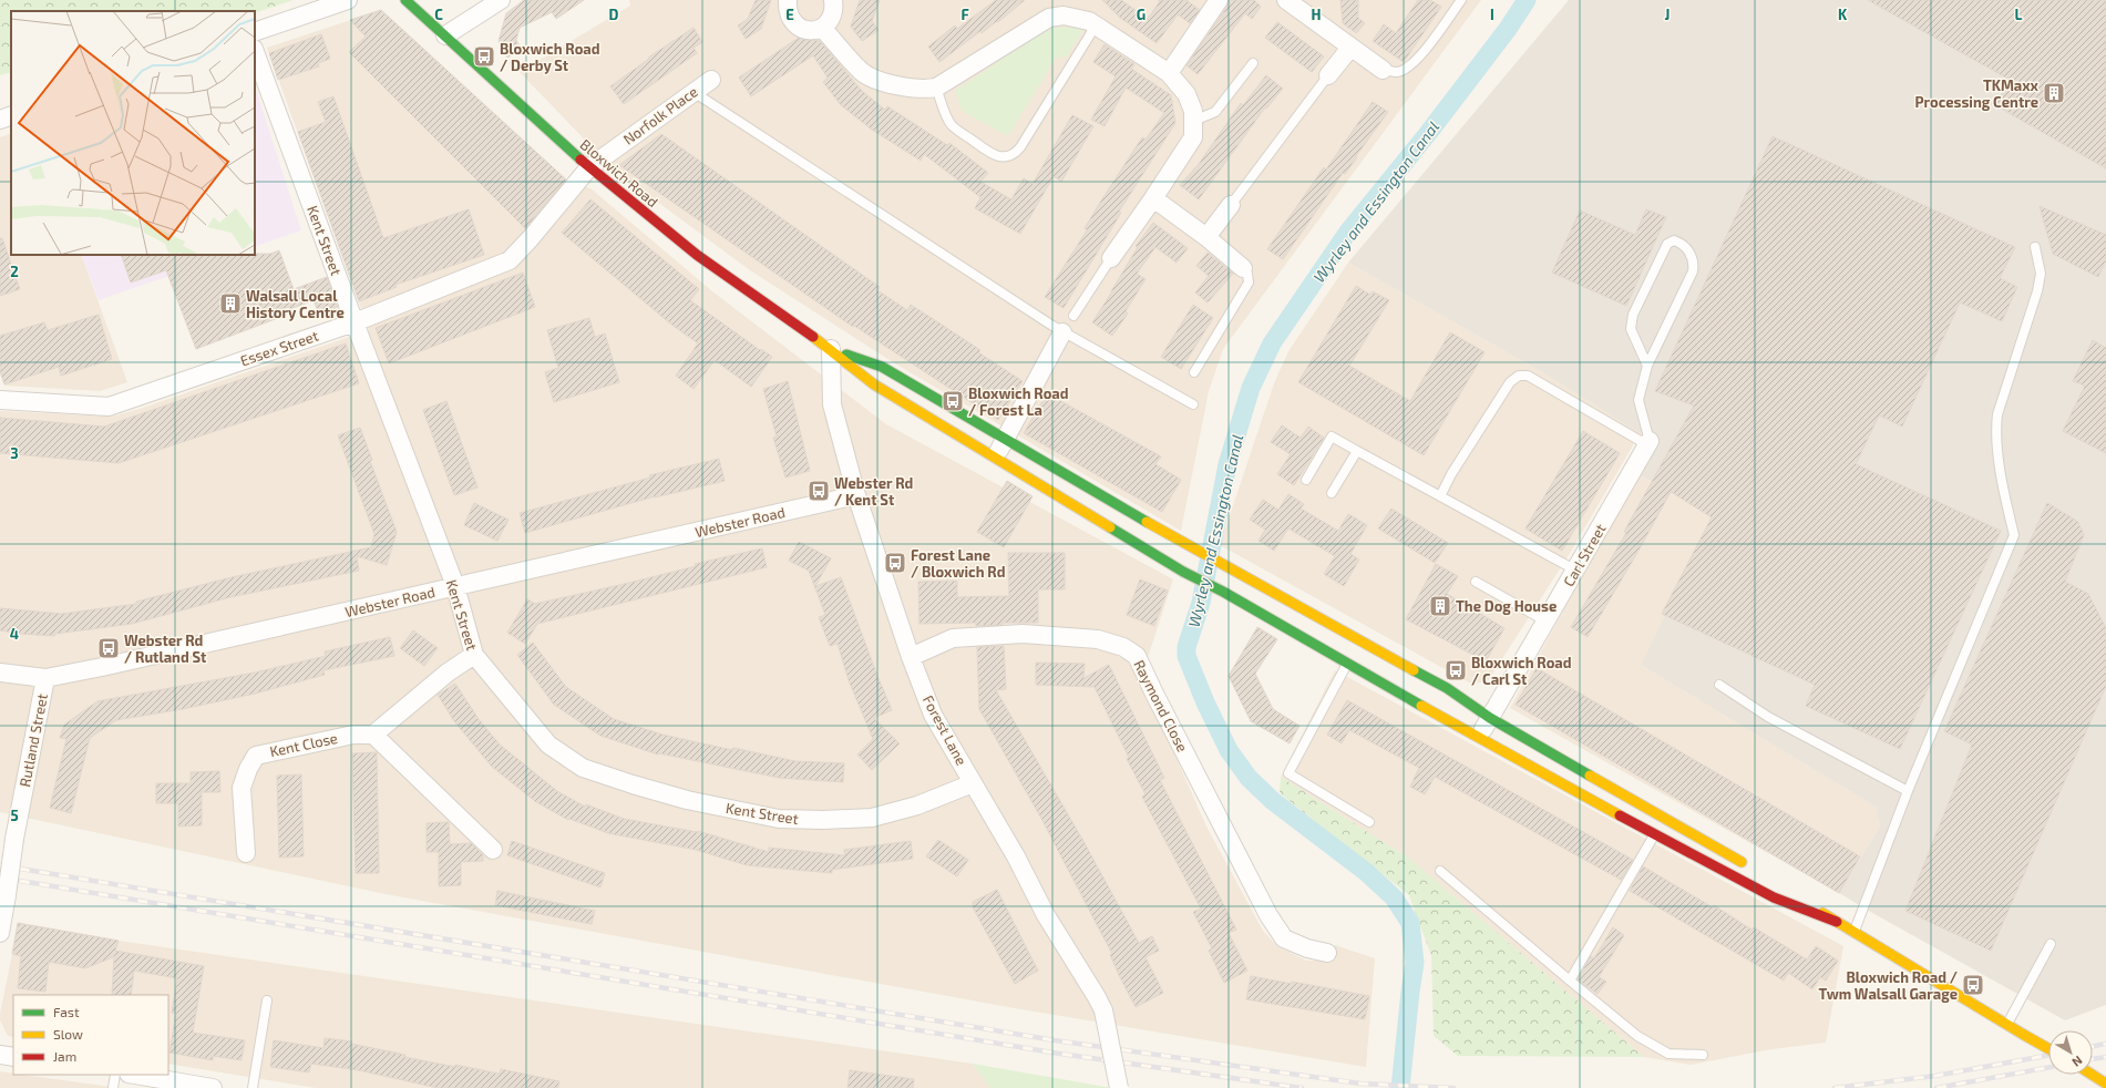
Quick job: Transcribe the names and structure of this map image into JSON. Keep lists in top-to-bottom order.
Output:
{
  "streets": {
    "main road": ["Bloxwich Road"],
    "street": [
      "Norfolk Place",
      "Kent Street",
      "Essex Street",
      "Webster Road",
      "Carl Street",
      "Raymond Close",
      "Forest Lane",
      "Rutland Street",
      "Kent Close"
    ]
  },
  "crossings": [
    ["Norfolk Place", "Bloxwich Road"],
    ["Norfolk Place", "Essex Street"],
    ["Bloxwich Road", "Essex Street"],
    ["Bloxwich Road", "Forest Lane"],
    ["Kent Street", "Essex Street"],
    ["Kent Street", "Webster Road"],
    ["Kent Street", "Forest Lane"],
    ["Webster Road", "Forest Lane"],
    ["Webster Road", "Rutland Street"],
    ["Raymond Close", "Forest Lane"]
  ],
  "water": ["Wyrley and Essington Canal"],
  "places": {
    "bus stop": [
      "Bloxwich Road / Derby St",
      "Bloxwich Road / Forest La",
      "Webster Rd / Kent St",
      "Forest Lane / Bloxwich Rd",
      "Webster Rd / Rutland St",
      "Bloxwich Road / Carl St",
      "Bloxwich Road / Twm Walsall Garage"
    ],
    "building": ["TKMaxx Processing Centre", "Walsall Local History Centre", "The Dog House"]
  },
  "legend": ["Fast", "Slow", "Jam"],
  "north": "bottom right",
  "grid": {
    "columns": [
      "C",
      "D",
      "E",
      "F",
      "G",
      "H",
      "I",
      "J",
      "K",
      "L"
    ],
    "rows": [
      "2",
      "3",
      "4",
      "5"
    ]
  }
}
